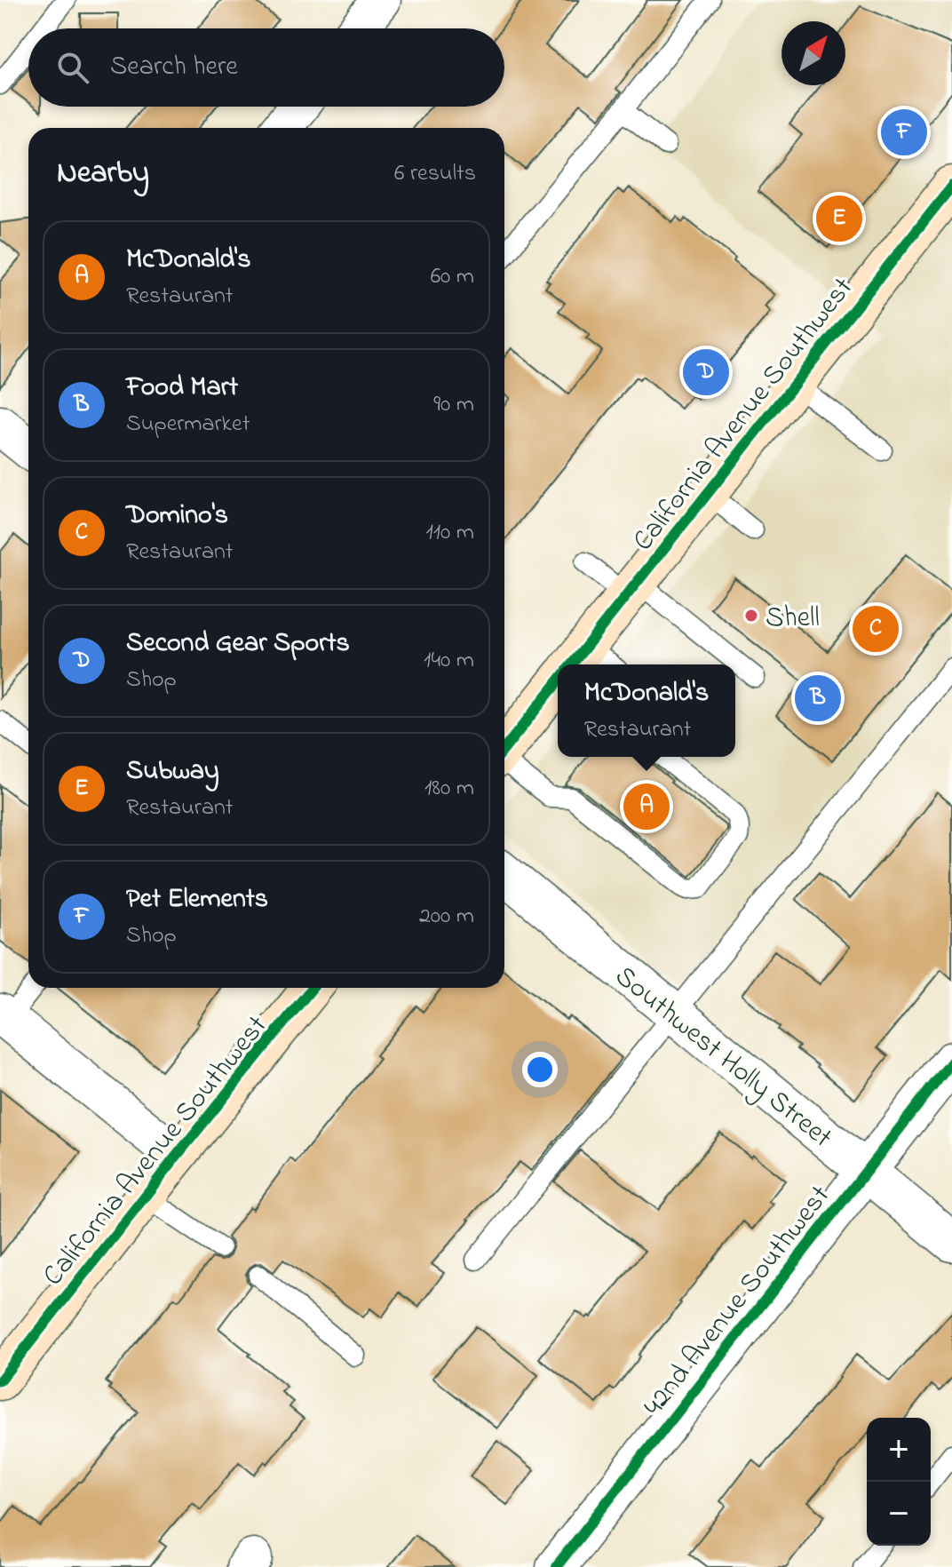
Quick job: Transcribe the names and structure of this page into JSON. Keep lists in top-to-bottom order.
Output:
{
  "streets": {
    "main road": ["California Avenue Southwest"],
    "street": ["Southwest Holly Street", "42nd Avenue Southwest"]
  },
  "crossings": [
    ["Southwest Holly Street", "42nd Avenue Southwest"]
  ],
  "places": ["Shell"],
  "north": "top right",
  "page": {
    "search": "Search here",
    "pins": [
      "F",
      "E",
      "D",
      "C",
      "B",
      "A"
    ],
    "heading": ["Nearby", "6 results"],
    "list": [
      {
        "mark": "A",
        "name": "McDonald's",
        "note": "Restaurant",
        "value": "60 m"
      },
      {
        "mark": "B",
        "name": "Food Mart",
        "note": "Supermarket",
        "value": "90 m"
      },
      {
        "mark": "C",
        "name": "Domino's",
        "note": "Restaurant",
        "value": "110 m"
      },
      {
        "mark": "D",
        "name": "Second Gear Sports",
        "note": "Shop",
        "value": "140 m"
      },
      {
        "mark": "E",
        "name": "Subway",
        "note": "Restaurant",
        "value": "180 m"
      },
      {
        "mark": "F",
        "name": "Pet Elements",
        "note": "Shop",
        "value": "200 m"
      }
    ],
    "popup": ["McDonald's", "Restaurant"],
    "map_buttons": ["+", "−"]
  }
}
